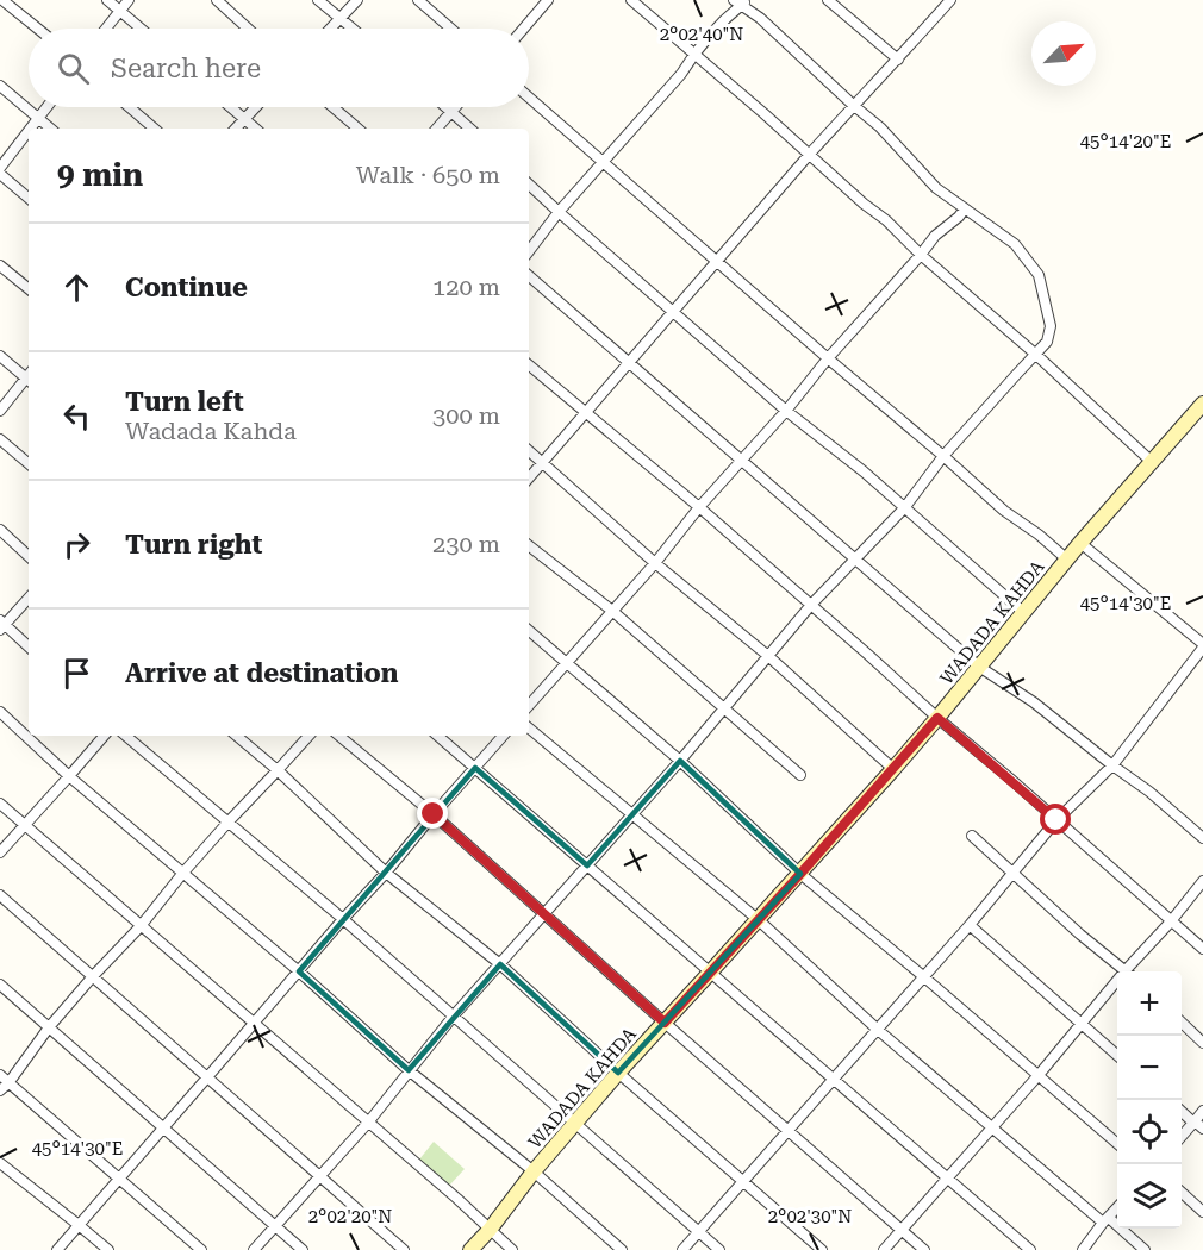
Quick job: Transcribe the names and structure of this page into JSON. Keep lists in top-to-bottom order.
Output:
{
  "streets": {
    "main road": ["WADADA KAHDA"]
  },
  "north": "top right",
  "page": {
    "search": "Search here",
    "heading": ["9 min", "Walk · 650 m"],
    "list": [
      ["Continue", "120 m"],
      ["Turn left", "Wadada Kahda", "300 m"],
      ["Turn right", "230 m"],
      "Arrive at destination"
    ],
    "map_buttons": ["+", "−"]
  },
  "coordinates": [
    "2°02'40\"N",
    "45°14'20\"E",
    "45°14'30\"E",
    "2°02'30\"N",
    "2°02'20\"N"
  ]
}
